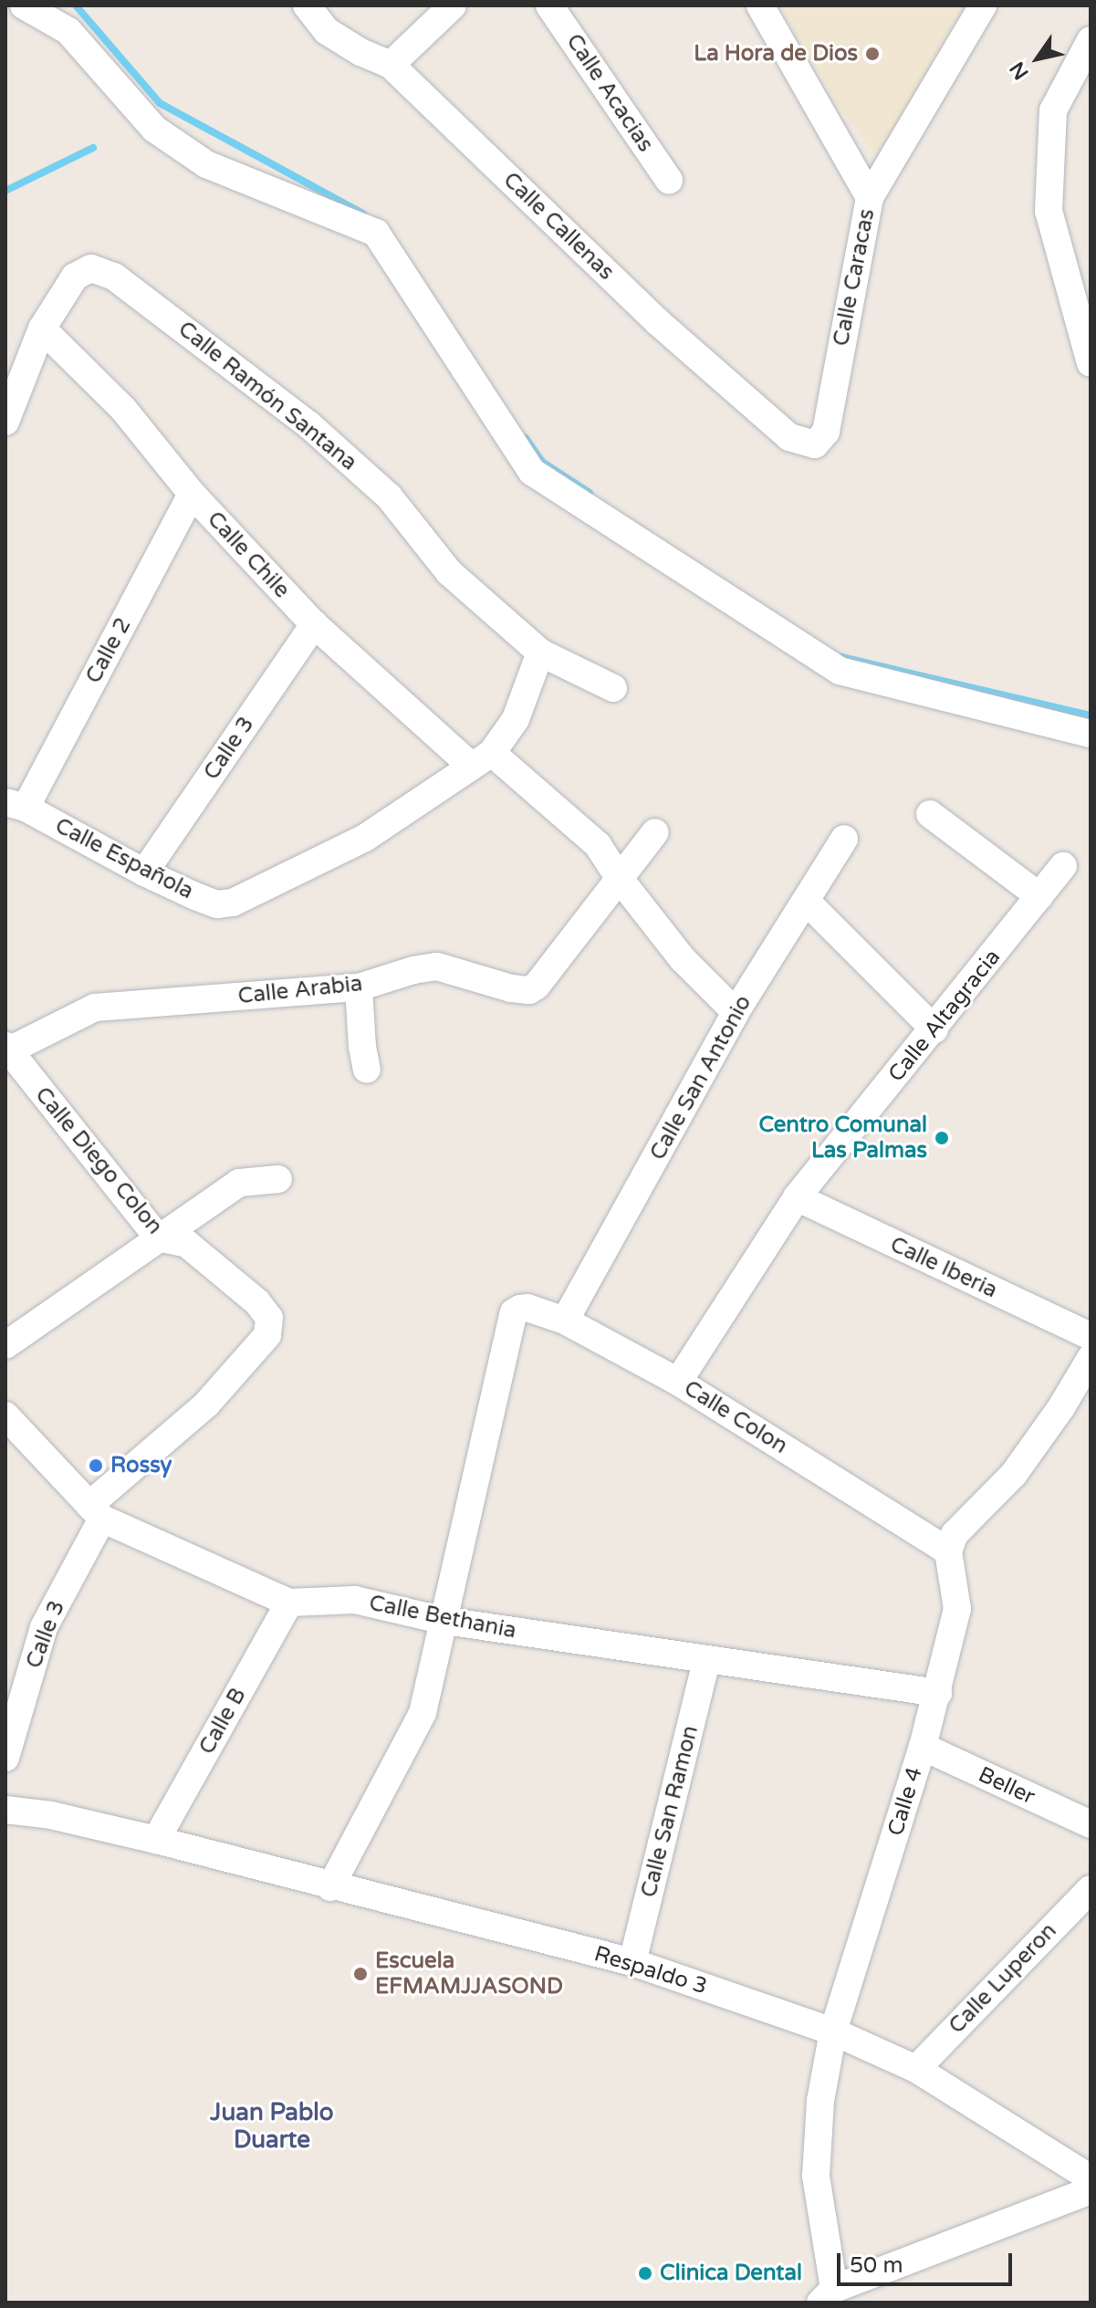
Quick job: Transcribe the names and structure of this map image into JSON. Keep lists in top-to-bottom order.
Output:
{
  "streets": {
    "street": [
      "Calle Acacias",
      "Calle Callenas",
      "Calle Caracas",
      "Calle Ramón Santana",
      "Calle Chile",
      "Calle 2",
      "Calle 3",
      "Calle Española",
      "Calle Arabia",
      "Calle Altagracia",
      "Calle San Antonio",
      "Calle Diego Colon",
      "Calle Iberia",
      "Calle Colon",
      "Calle Bethania",
      "Calle B",
      "Beller",
      "Calle 4",
      "Calle San Ramon",
      "Respaldo 3",
      "Calle Luperon"
    ]
  },
  "crossings": [
    ["Calle Callenas", "Calle Caracas"],
    ["Calle Ramón Santana", "Calle Chile"],
    ["Calle Chile", "Calle 2"],
    ["Calle Chile", "Calle 3"],
    ["Calle Chile", "Calle Española"],
    ["Calle Chile", "Calle Arabia"],
    ["Calle Chile", "Calle San Antonio"],
    ["Calle 2", "Calle Española"],
    ["Calle 3", "Calle Española"],
    ["Calle 3", "Calle Diego Colon"],
    ["Calle 3", "Calle Bethania"],
    ["Calle Arabia", "Calle Diego Colon"],
    ["Calle Altagracia", "Calle Iberia"],
    ["Calle Altagracia", "Calle Colon"],
    ["Calle San Antonio", "Calle Colon"],
    ["Calle Diego Colon", "Calle Bethania"],
    ["Calle Colon", "Calle Bethania"],
    ["Calle Colon", "Calle 4"],
    ["Calle Bethania", "Calle B"],
    ["Calle Bethania", "Calle 4"],
    ["Calle Bethania", "Calle San Ramon"],
    ["Calle B", "Respaldo 3"],
    ["Beller", "Calle 4"],
    ["Calle 4", "Respaldo 3"],
    ["Calle San Ramon", "Respaldo 3"],
    ["Respaldo 3", "Calle Luperon"]
  ],
  "districts": ["Juan Pablo Duarte"],
  "places": [
    "La Hora de Dios",
    "Centro Comunal Las Palmas",
    "Rossy",
    "Escuela EFMAMJJASOND",
    "Clinica Dental"
  ],
  "scale_bar": "50 m",
  "north": "bottom left"
}
